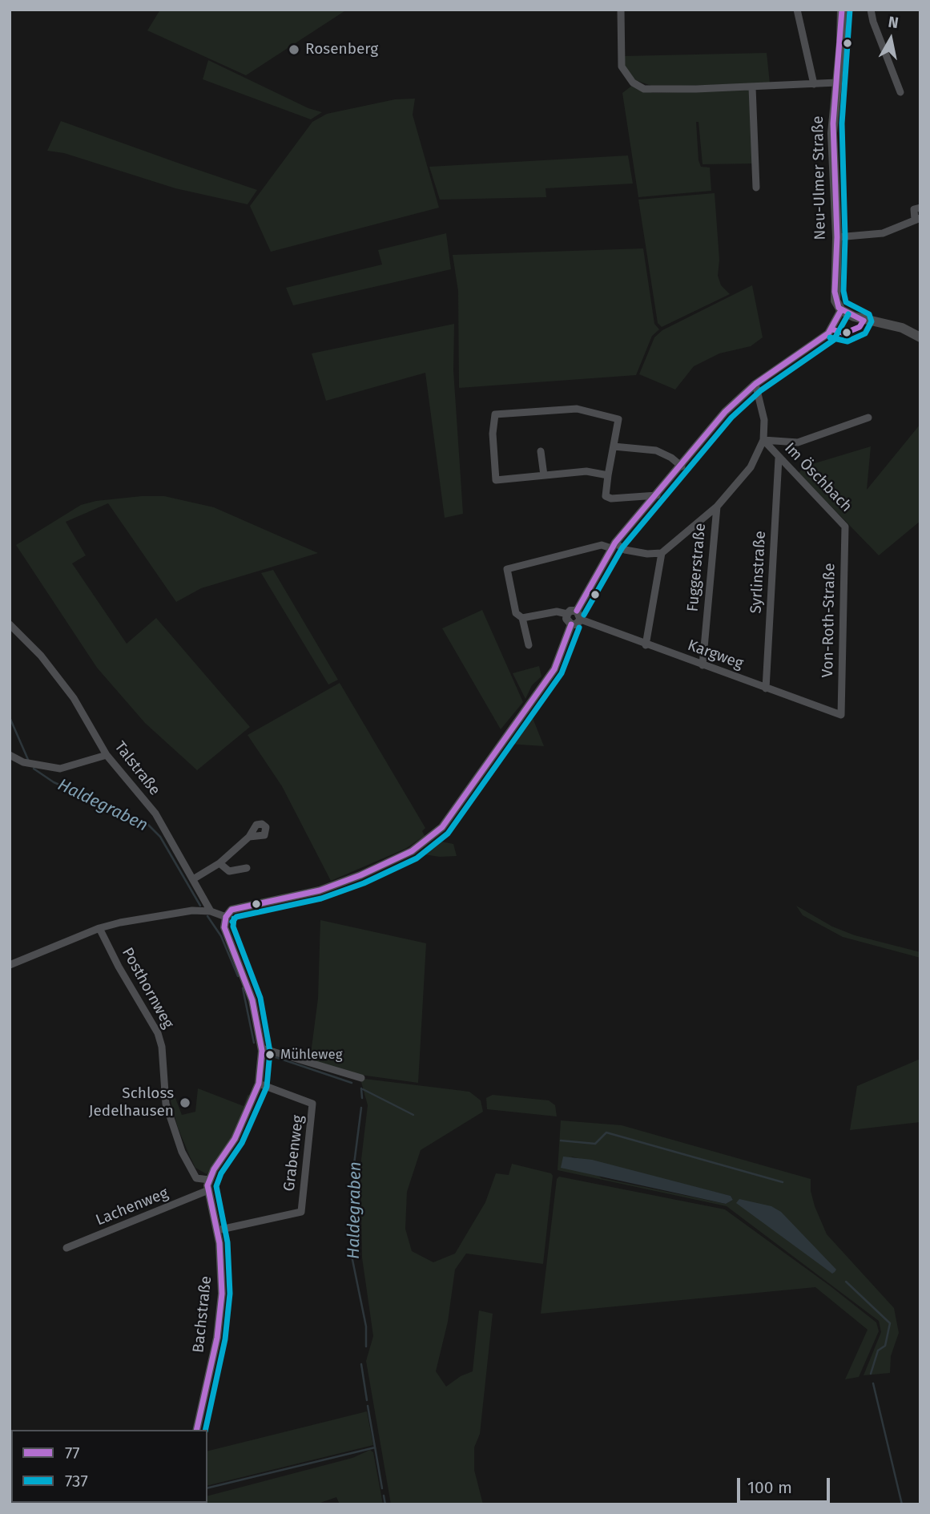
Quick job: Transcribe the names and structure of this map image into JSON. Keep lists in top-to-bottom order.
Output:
{
  "streets": {
    "main road": ["Neu-Ulmer Straße"],
    "street": [
      "Im Öschbach",
      "Fuggerstraße",
      "Syrlinstraße",
      "Von-Roth-Straße",
      "Kargweg",
      "Talstraße",
      "Posthornweg",
      "Grabenweg",
      "Lachenweg",
      "Bachstraße"
    ]
  },
  "crossings": [
    ["Im Öschbach", "Syrlinstraße"],
    ["Im Öschbach", "Von-Roth-Straße"],
    ["Fuggerstraße", "Kargweg"],
    ["Syrlinstraße", "Kargweg"],
    ["Von-Roth-Straße", "Kargweg"],
    ["Posthornweg", "Bachstraße"],
    ["Grabenweg", "Bachstraße"],
    ["Lachenweg", "Bachstraße"]
  ],
  "water": ["Haldegraben"],
  "places": ["Rosenberg", "Mühleweg", "Schloss Jedelhausen"],
  "lines": ["transit line 77", "transit line 737"],
  "legend": ["77", "737"],
  "scale_bar": "100 m",
  "north": "top"
}
